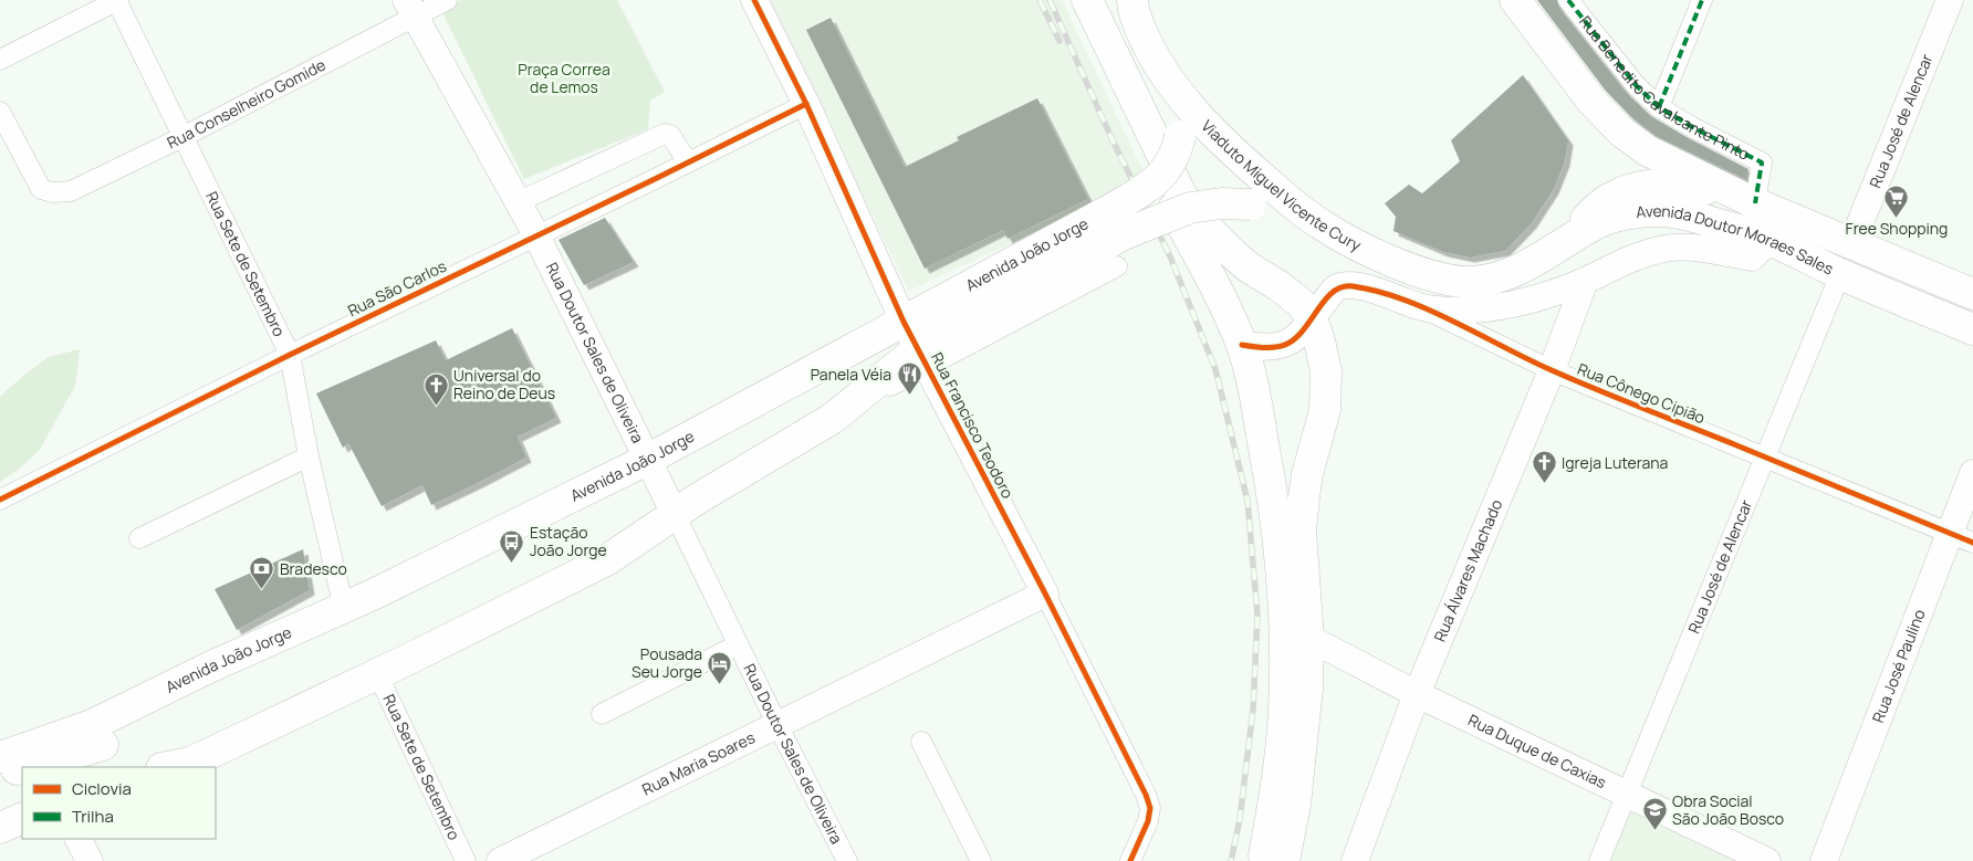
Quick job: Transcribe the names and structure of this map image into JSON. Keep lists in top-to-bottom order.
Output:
{
  "streets": {
    "main road": ["Viaduto Miguel Vicente Cury", "Avenida Doutor Moraes Sales", "Avenida João Jorge"],
    "street": [
      "Rua Benedito Cavalcante Pinto",
      "Rua Conselheiro Gomide",
      "Rua José de Alencar",
      "Rua Sete de Setembro",
      "Rua São Carlos",
      "Rua Doutor Sales de Oliveira",
      "Rua Cônego Cipião",
      "Rua Francisco Teodoro",
      "Rua Álvares Machado",
      "Rua José Paulino",
      "Rua Duque de Caxias",
      "Rua Maria Soares"
    ]
  },
  "crossings": [
    ["Rua Conselheiro Gomide", "Rua Sete de Setembro"],
    ["Rua Conselheiro Gomide", "Rua Doutor Sales de Oliveira"],
    ["Rua José de Alencar", "Avenida Doutor Moraes Sales"],
    ["Rua José de Alencar", "Rua Cônego Cipião"],
    ["Rua José de Alencar", "Rua Duque de Caxias"],
    ["Viaduto Miguel Vicente Cury", "Avenida Doutor Moraes Sales"],
    ["Viaduto Miguel Vicente Cury", "Avenida João Jorge"],
    ["Avenida João Jorge", "Rua Sete de Setembro"],
    ["Avenida João Jorge", "Rua Doutor Sales de Oliveira"],
    ["Avenida João Jorge", "Rua Francisco Teodoro"],
    ["Rua Sete de Setembro", "Rua São Carlos"],
    ["Rua São Carlos", "Rua Doutor Sales de Oliveira"],
    ["Rua São Carlos", "Rua Francisco Teodoro"],
    ["Rua Doutor Sales de Oliveira", "Rua Maria Soares"],
    ["Rua Cônego Cipião", "Rua Álvares Machado"],
    ["Rua Cônego Cipião", "Rua José Paulino"],
    ["Rua Francisco Teodoro", "Rua Maria Soares"],
    ["Rua Álvares Machado", "Rua Duque de Caxias"]
  ],
  "parks": ["Praça Correa de Lemos"],
  "places": {
    "supermarket": ["Free Shopping"],
    "restaurant": ["Panela Véia"],
    "church": ["Universal do Reino de Deus", "Igreja Luterana"],
    "bus stop": ["Estação João Jorge"],
    "bank": ["Bradesco"],
    "hotel": ["Pousada Seu Jorge"],
    "school or university": ["Obra Social São João Bosco"]
  },
  "legend": ["Ciclovia", "Trilha"]
}
